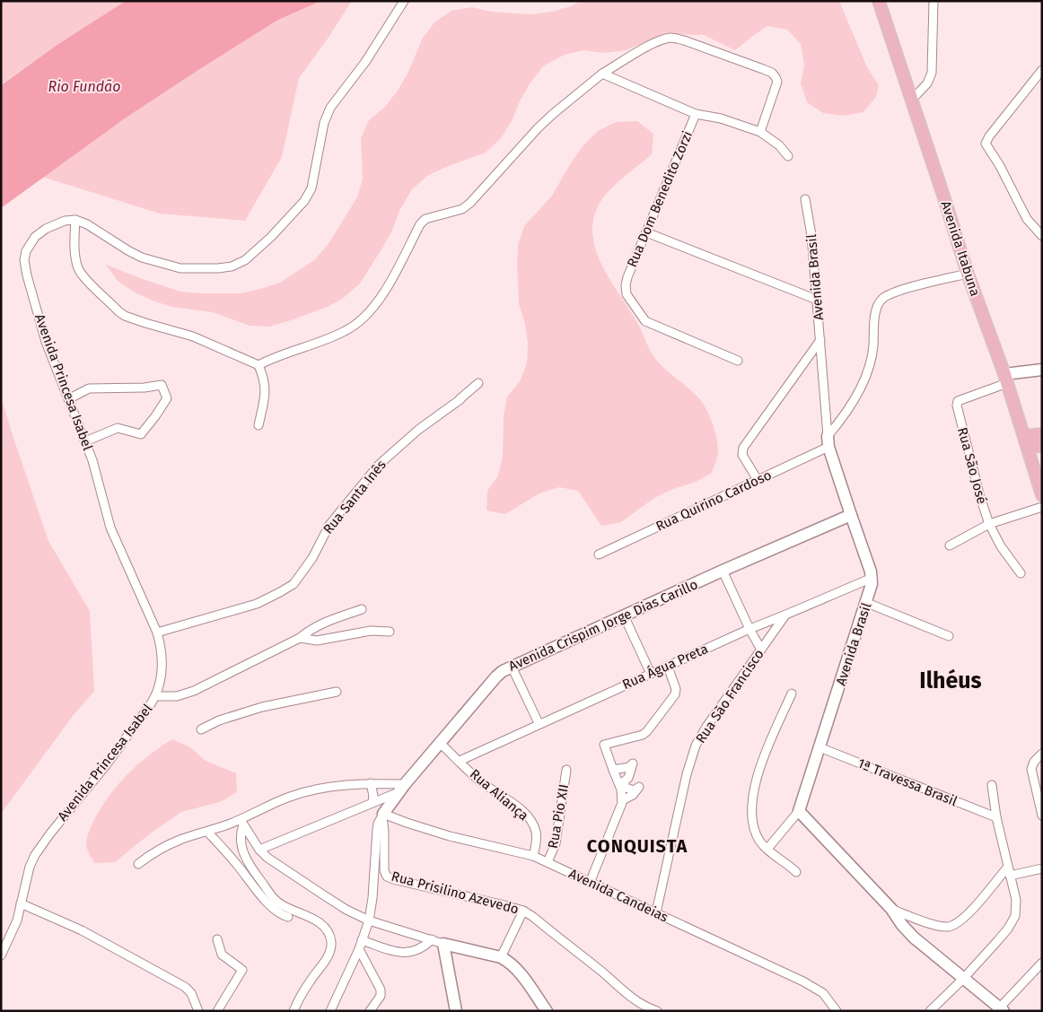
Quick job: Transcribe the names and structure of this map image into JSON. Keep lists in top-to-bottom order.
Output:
{
  "streets": {
    "main road": ["Avenida Itabuna"],
    "street": [
      "Rua Dom Benedito Zorzi",
      "Avenida Brasil",
      "Avenida Princesa Isabel",
      "Rua São José",
      "Rua Santa Inês",
      "Rua Quirino Cardoso",
      "Avenida Crispim Jorge Dias Carillo",
      "Rua Água Preta",
      "Rua São Francisco",
      "1ª Travessa Brasil",
      "Rua Aliança",
      "Rua Pio XII",
      "Rua Prisilino Azevedo",
      "Avenida Candeias"
    ]
  },
  "crossings": [
    ["Avenida Itabuna", "Rua São José"],
    ["Avenida Brasil", "Rua Quirino Cardoso"],
    ["Avenida Brasil", "Avenida Crispim Jorge Dias Carillo"],
    ["Avenida Brasil", "Rua Água Preta"],
    ["Avenida Brasil", "1ª Travessa Brasil"],
    ["Avenida Princesa Isabel", "Rua Santa Inês"],
    ["Avenida Crispim Jorge Dias Carillo", "Rua Aliança"],
    ["Avenida Crispim Jorge Dias Carillo", "Rua Prisilino Azevedo"],
    ["Avenida Crispim Jorge Dias Carillo", "Avenida Candeias"],
    ["Rua Água Preta", "Rua São Francisco"],
    ["Rua Água Preta", "Rua Aliança"],
    ["Rua São Francisco", "Avenida Candeias"],
    ["Rua Aliança", "Avenida Candeias"],
    ["Rua Pio XII", "Avenida Candeias"],
    ["Rua Prisilino Azevedo", "Avenida Candeias"]
  ],
  "districts": ["Ilhéus", "CONQUISTA"],
  "water": ["Rio Fundão"]
}
